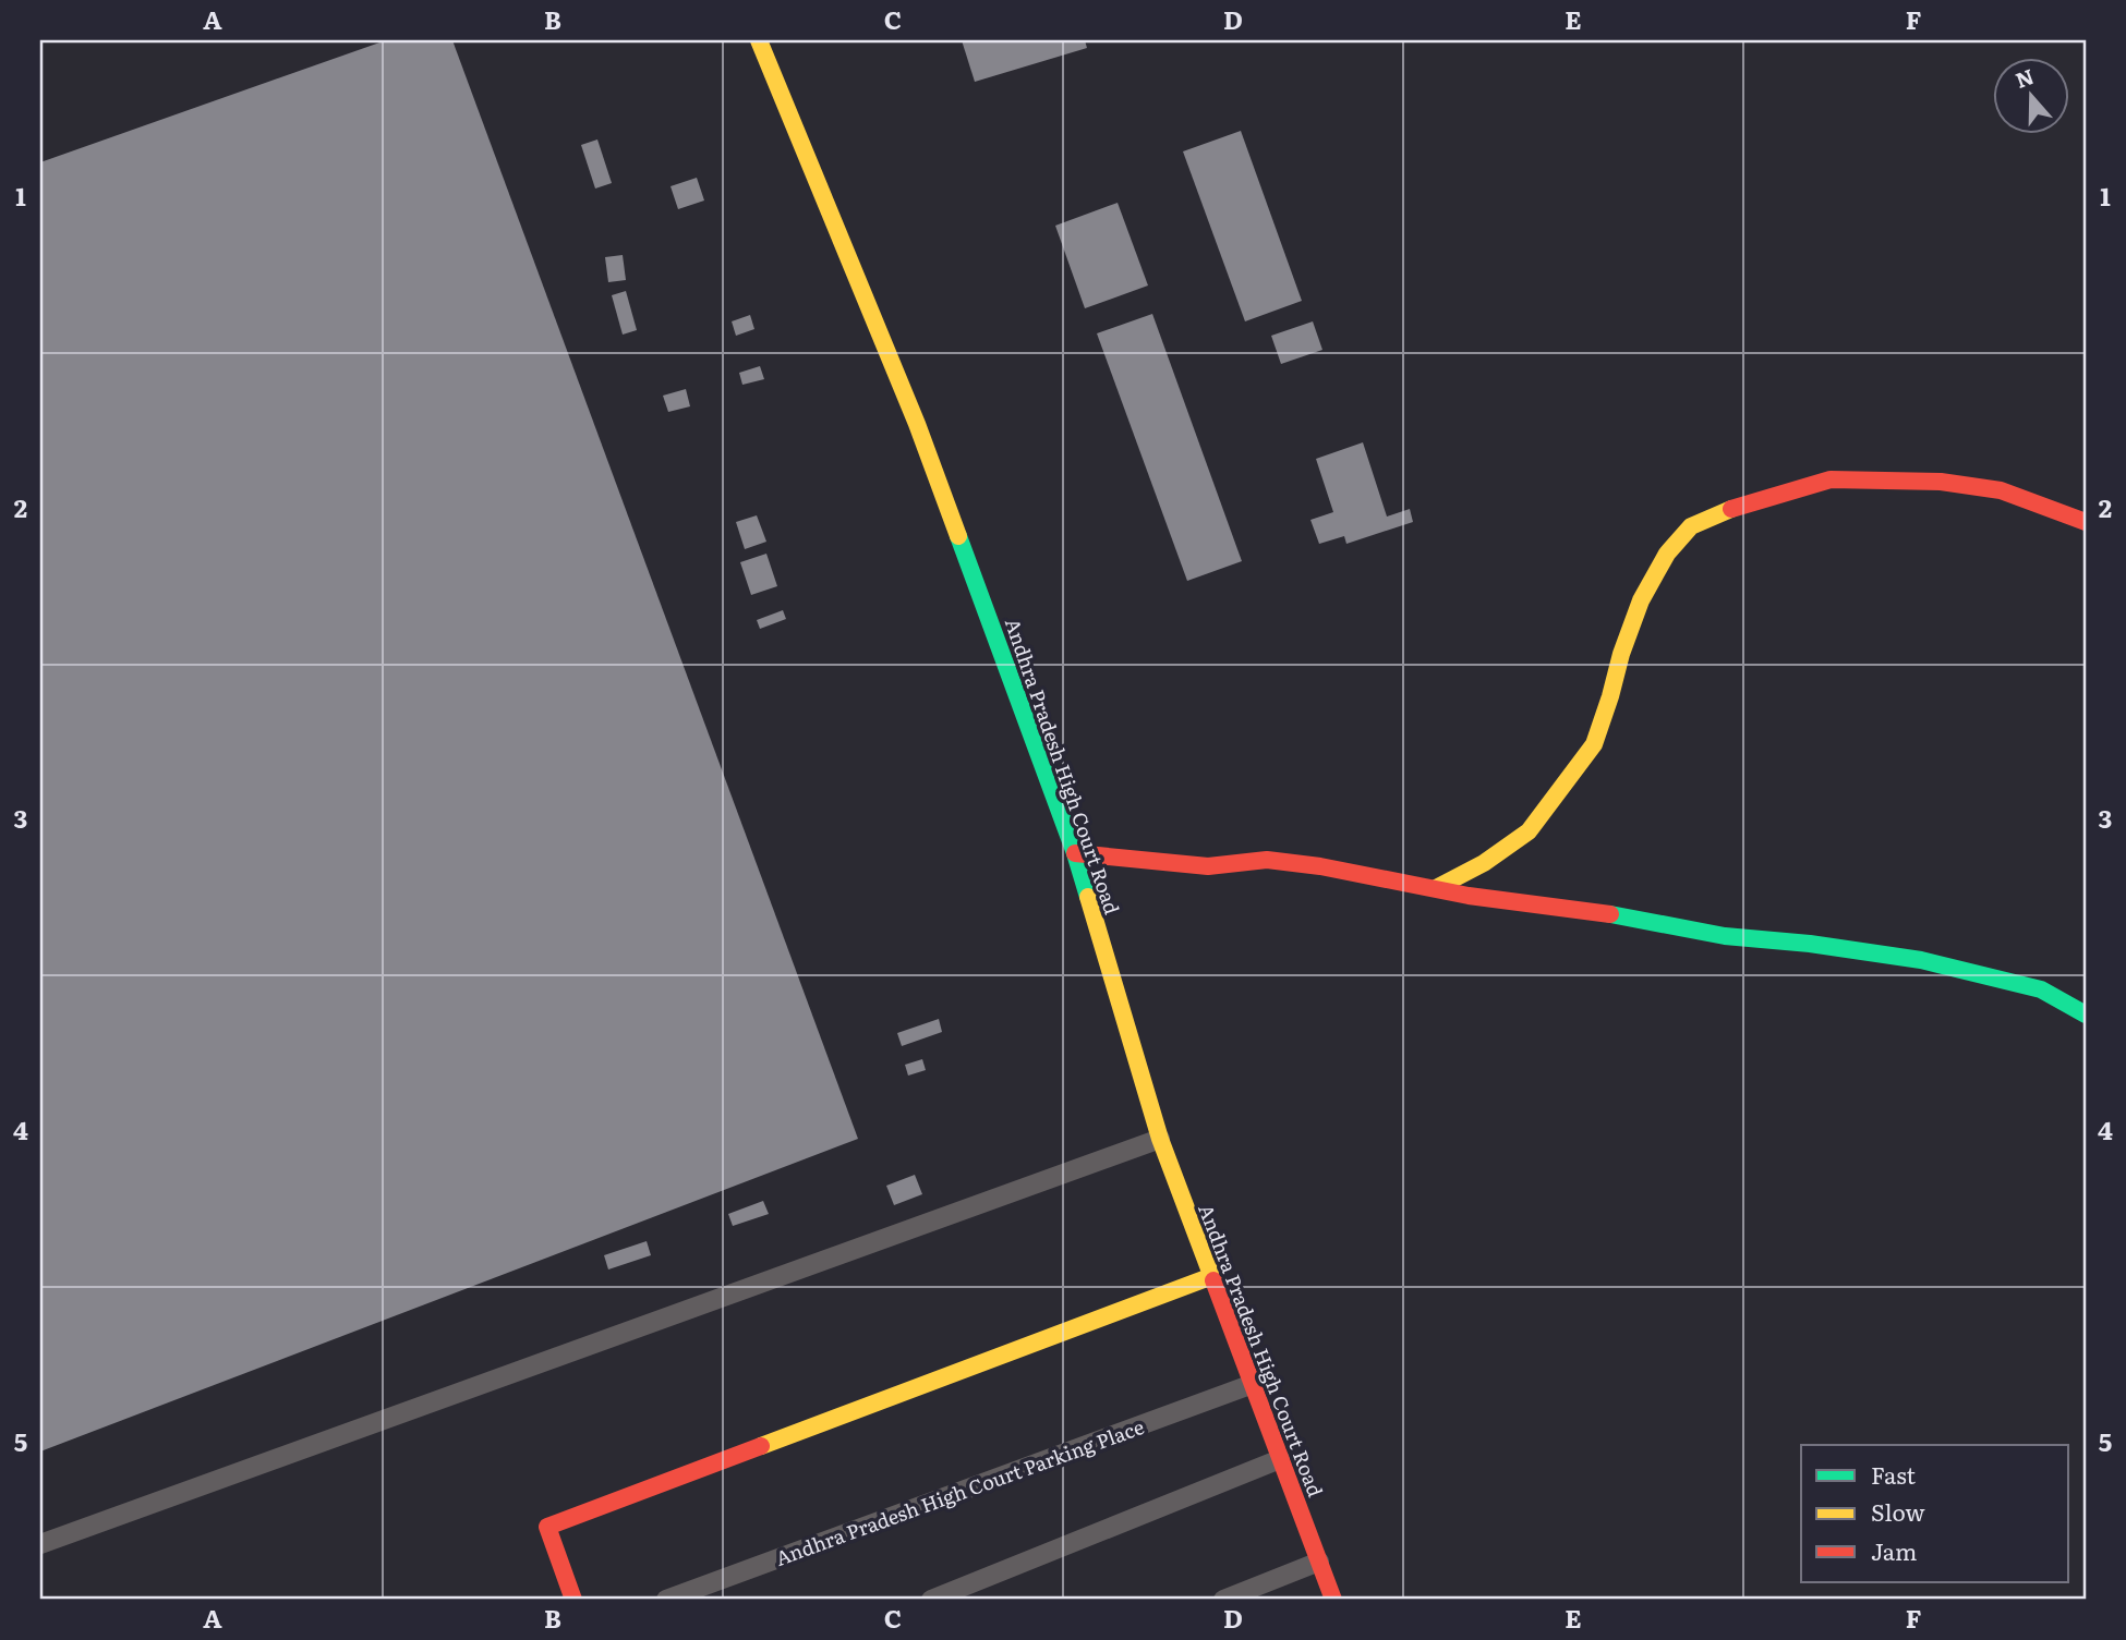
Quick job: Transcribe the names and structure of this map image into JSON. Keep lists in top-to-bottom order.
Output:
{
  "streets": {
    "street": ["Andhra Pradesh High Court Road"],
    "lane": ["Andhra Pradesh High Court Parking Place"]
  },
  "crossings": [
    ["Andhra Pradesh High Court Road", "Andhra Pradesh High Court Parking Place"]
  ],
  "legend": ["Fast", "Slow", "Jam"],
  "north": "top",
  "grid": {
    "columns": [
      "A",
      "B",
      "C",
      "D",
      "E",
      "F"
    ],
    "rows": [
      "1",
      "2",
      "3",
      "4",
      "5"
    ]
  }
}
